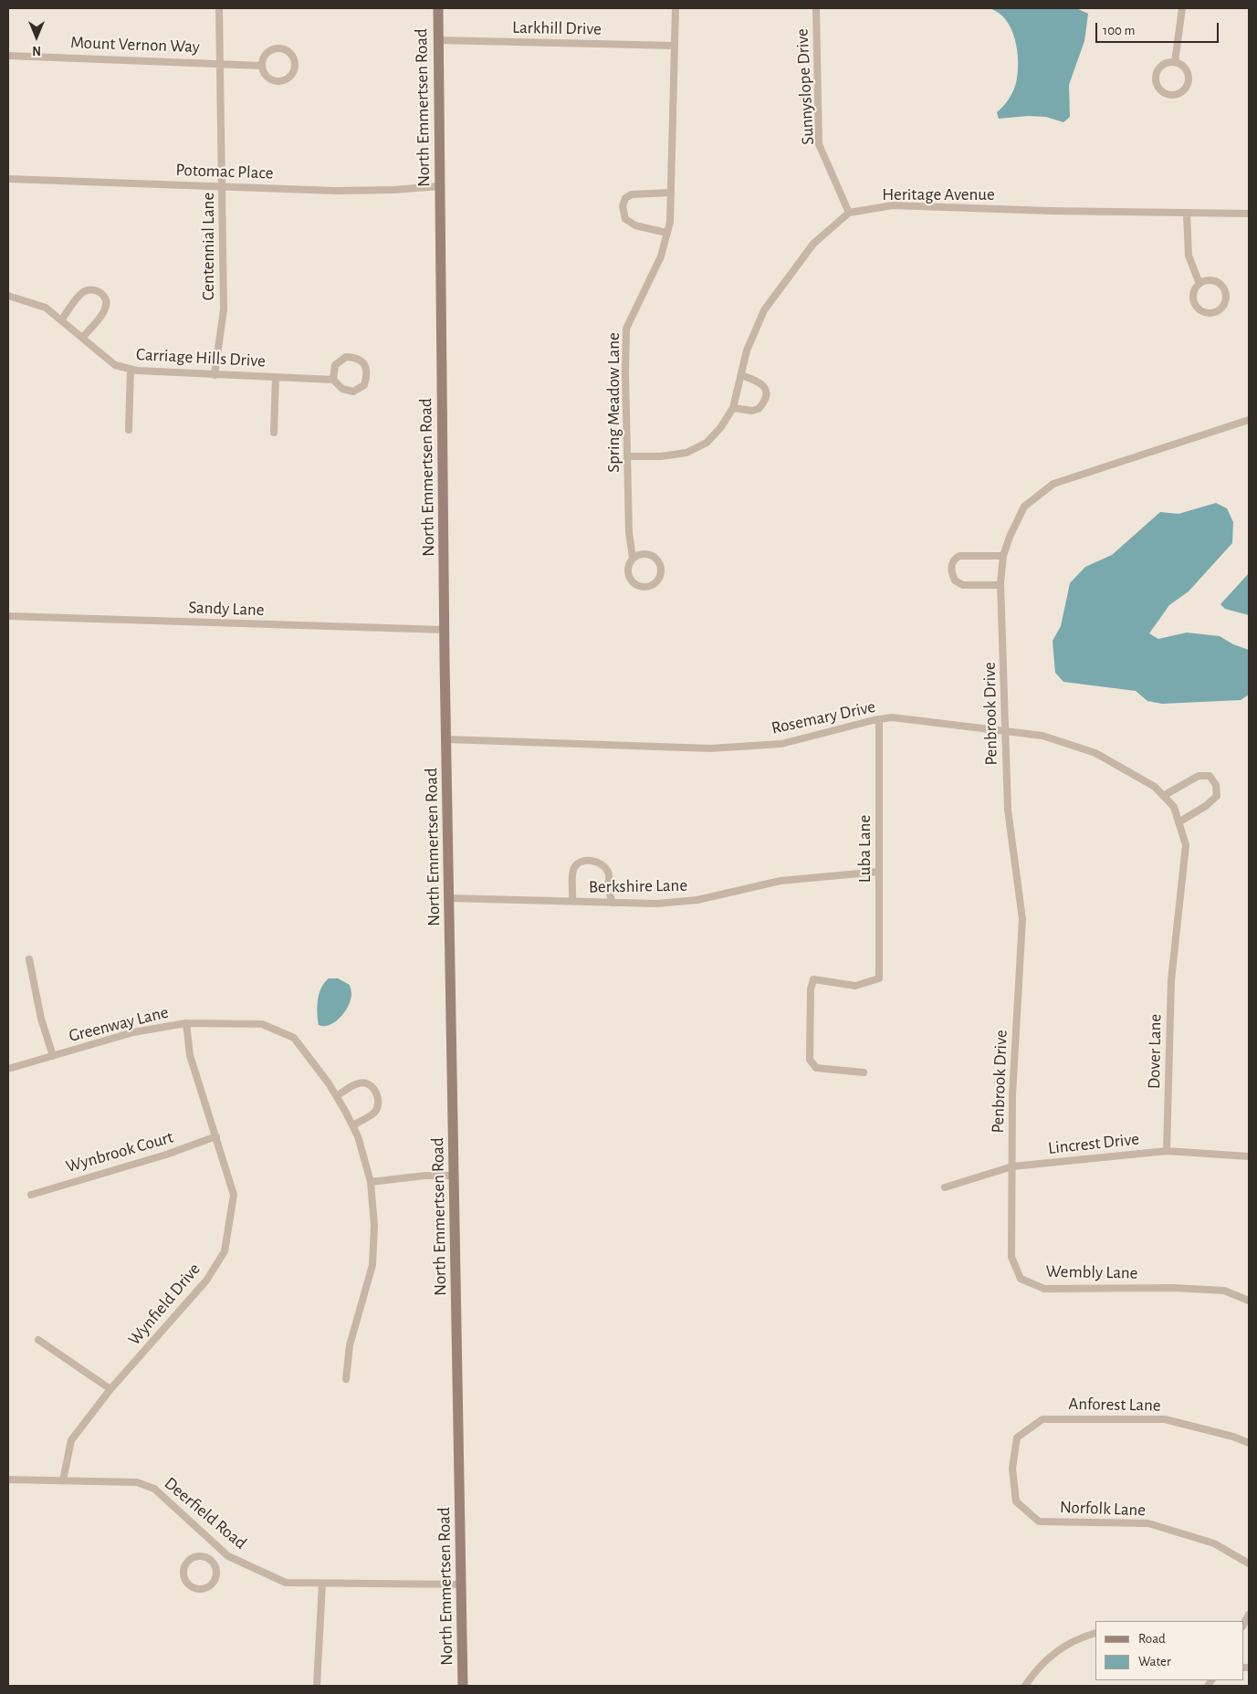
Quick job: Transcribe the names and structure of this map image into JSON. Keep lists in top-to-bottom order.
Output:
{
  "streets": {
    "street": [
      "Larkhill Drive",
      "Mount Vernon Way",
      "Sunnyslope Drive",
      "North Emmertsen Road",
      "Potomac Place",
      "Heritage Avenue",
      "Centennial Lane",
      "Carriage Hills Drive",
      "Spring Meadow Lane",
      "Sandy Lane",
      "Penbrook Drive",
      "Rosemary Drive",
      "Luba Lane",
      "Berkshire Lane",
      "Greenway Lane",
      "Dover Lane",
      "Lincrest Drive",
      "Wynbrook Court",
      "Wembly Lane",
      "Wynfield Drive",
      "Anforest Lane",
      "Norfolk Lane",
      "Deerfield Road"
    ]
  },
  "crossings": [
    ["Larkhill Drive", "North Emmertsen Road"],
    ["Larkhill Drive", "Spring Meadow Lane"],
    ["Mount Vernon Way", "Centennial Lane"],
    ["Sunnyslope Drive", "Heritage Avenue"],
    ["North Emmertsen Road", "Potomac Place"],
    ["North Emmertsen Road", "Sandy Lane"],
    ["North Emmertsen Road", "Rosemary Drive"],
    ["North Emmertsen Road", "Berkshire Lane"],
    ["North Emmertsen Road", "Deerfield Road"],
    ["Potomac Place", "Centennial Lane"],
    ["Centennial Lane", "Carriage Hills Drive"],
    ["Penbrook Drive", "Rosemary Drive"],
    ["Penbrook Drive", "Lincrest Drive"],
    ["Penbrook Drive", "Wembly Lane"],
    ["Rosemary Drive", "Luba Lane"],
    ["Rosemary Drive", "Dover Lane"],
    ["Luba Lane", "Berkshire Lane"],
    ["Greenway Lane", "Wynfield Drive"],
    ["Dover Lane", "Lincrest Drive"],
    ["Lincrest Drive", "Wembly Lane"],
    ["Wynbrook Court", "Wynfield Drive"],
    ["Wynfield Drive", "Deerfield Road"],
    ["Anforest Lane", "Norfolk Lane"]
  ],
  "legend": ["Road", "Water"],
  "scale_bar": "100 m",
  "north": "bottom"
}
